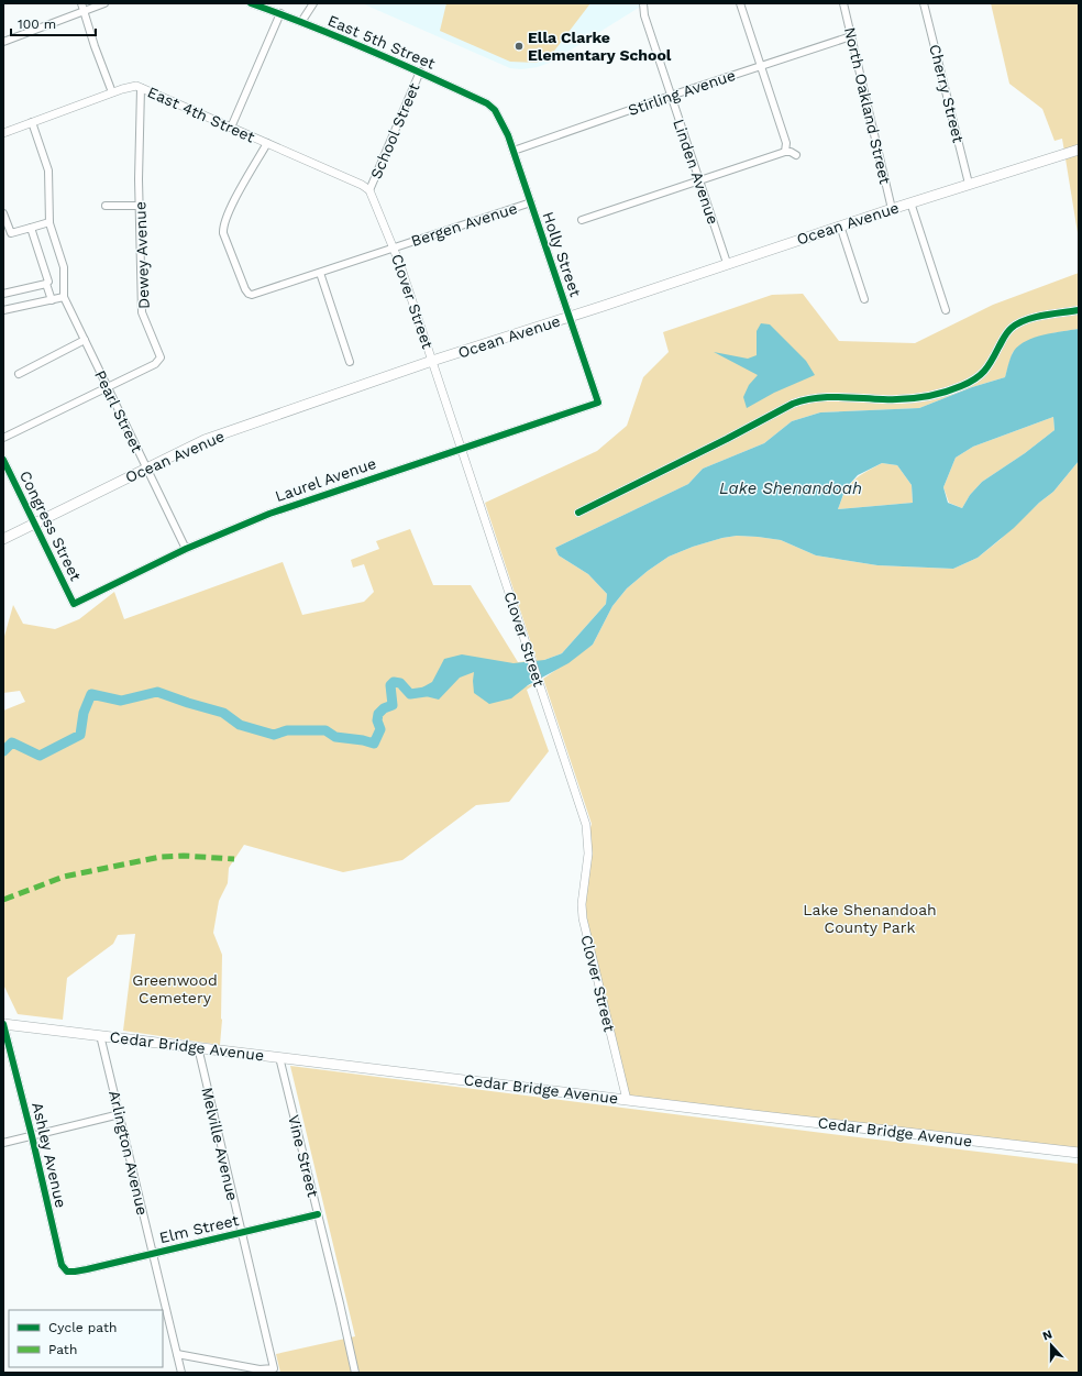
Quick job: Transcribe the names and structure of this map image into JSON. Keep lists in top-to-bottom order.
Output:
{
  "streets": {
    "main road": ["Ocean Avenue", "Cedar Bridge Avenue"],
    "street": [
      "East 5th Street",
      "Stirling Avenue",
      "Cherry Street",
      "North Oakland Street",
      "East 4th Street",
      "School Street",
      "Linden Avenue",
      "Bergen Avenue",
      "Holly Street",
      "Dewey Avenue",
      "Clover Street",
      "Pearl Street",
      "Laurel Avenue",
      "Congress Street",
      "Melville Avenue",
      "Arlington Avenue",
      "Ashley Avenue",
      "Vine Street",
      "Elm Street"
    ]
  },
  "crossings": [
    ["East 5th Street", "School Street"],
    ["East 5th Street", "Holly Street"],
    ["Stirling Avenue", "North Oakland Street"],
    ["Stirling Avenue", "Linden Avenue"],
    ["Stirling Avenue", "Holly Street"],
    ["Cherry Street", "Ocean Avenue"],
    ["North Oakland Street", "Ocean Avenue"],
    ["East 4th Street", "School Street"],
    ["East 4th Street", "Bergen Avenue"],
    ["East 4th Street", "Dewey Avenue"],
    ["East 4th Street", "Clover Street"],
    ["School Street", "Clover Street"],
    ["Linden Avenue", "Ocean Avenue"],
    ["Ocean Avenue", "Holly Street"],
    ["Ocean Avenue", "Clover Street"],
    ["Ocean Avenue", "Pearl Street"],
    ["Ocean Avenue", "Congress Street"],
    ["Bergen Avenue", "Holly Street"],
    ["Bergen Avenue", "Clover Street"],
    ["Holly Street", "Laurel Avenue"],
    ["Dewey Avenue", "Pearl Street"],
    ["Clover Street", "Laurel Avenue"],
    ["Clover Street", "Cedar Bridge Avenue"],
    ["Pearl Street", "Laurel Avenue"],
    ["Laurel Avenue", "Congress Street"],
    ["Cedar Bridge Avenue", "Melville Avenue"],
    ["Cedar Bridge Avenue", "Arlington Avenue"],
    ["Cedar Bridge Avenue", "Ashley Avenue"],
    ["Cedar Bridge Avenue", "Vine Street"],
    ["Melville Avenue", "Arlington Avenue"],
    ["Melville Avenue", "Elm Street"],
    ["Arlington Avenue", "Elm Street"],
    ["Ashley Avenue", "Elm Street"],
    ["Vine Street", "Elm Street"]
  ],
  "water": ["Lake Shenandoah"],
  "parks": ["Lake Shenandoah County Park", "Greenwood Cemetery"],
  "places": ["Ella Clarke Elementary School"],
  "legend": ["Cycle path", "Path"],
  "scale_bar": "100 m",
  "north": "top"
}
